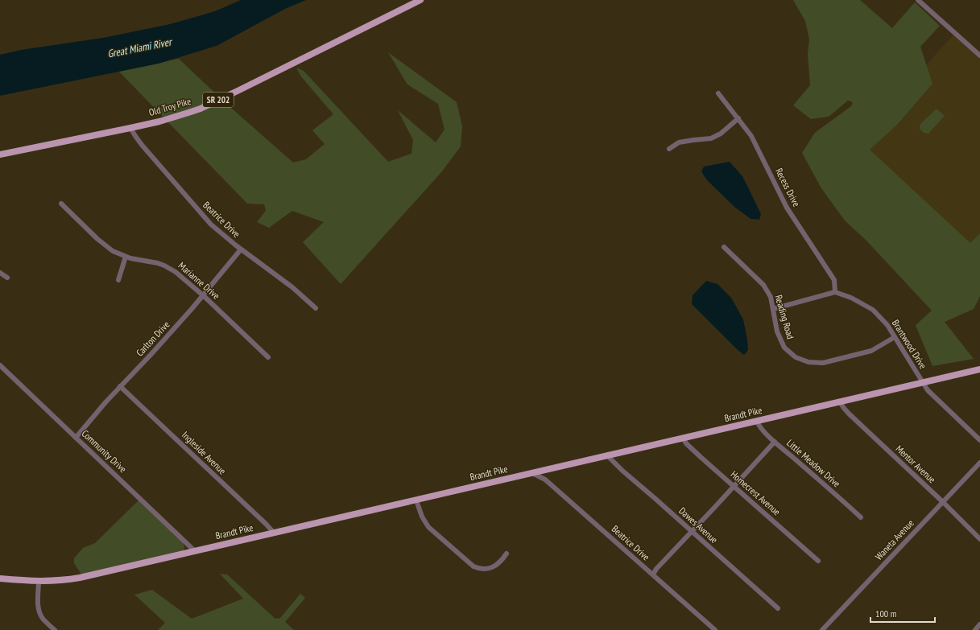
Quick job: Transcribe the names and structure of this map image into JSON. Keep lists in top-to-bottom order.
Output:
{
  "streets": {
    "main road": ["SR 202", "Old Troy Pike", "Brandt Pike"],
    "street": [
      "Recess Drive",
      "Beatrice Drive",
      "Marianne Drive",
      "Reading Road",
      "Carlton Drive",
      "Brantwood Drive",
      "Community Drive",
      "Ingleside Avenue",
      "Little Meadow Drive",
      "Mentor Avenue",
      "Homecrest Avenue",
      "Dawes Avenue",
      "Waneta Avenue"
    ]
  },
  "crossings": [
    ["Old Troy Pike", "Beatrice Drive"],
    ["Recess Drive", "Brantwood Drive"],
    ["Beatrice Drive", "Carlton Drive"],
    ["Beatrice Drive", "Brandt Pike"],
    ["Marianne Drive", "Carlton Drive"],
    ["Reading Road", "Brantwood Drive"],
    ["Carlton Drive", "Community Drive"],
    ["Carlton Drive", "Ingleside Avenue"],
    ["Brantwood Drive", "Brandt Pike"],
    ["Brandt Pike", "Community Drive"],
    ["Brandt Pike", "Ingleside Avenue"],
    ["Brandt Pike", "Little Meadow Drive"],
    ["Brandt Pike", "Mentor Avenue"],
    ["Brandt Pike", "Homecrest Avenue"],
    ["Brandt Pike", "Dawes Avenue"],
    ["Mentor Avenue", "Waneta Avenue"]
  ],
  "water": ["Great Miami River"],
  "scale_bar": "100 m"
}
